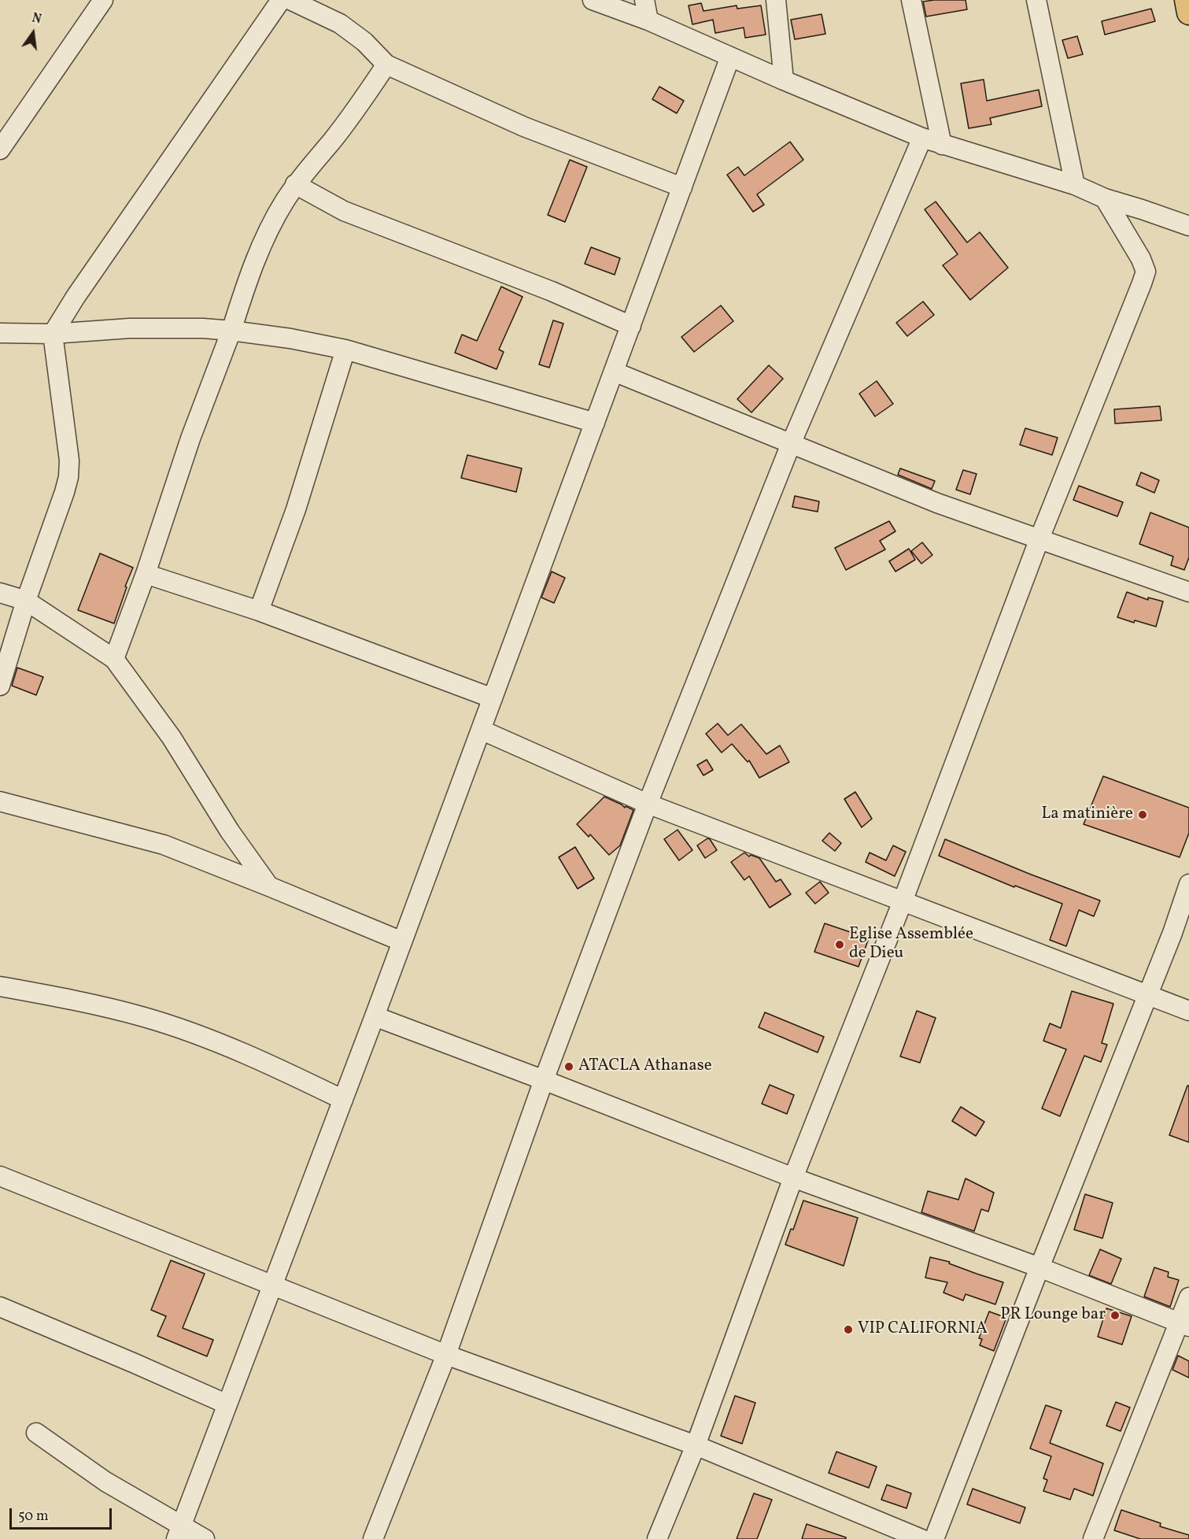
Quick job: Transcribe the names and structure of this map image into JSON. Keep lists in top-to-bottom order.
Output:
{
  "places": [
    "La matinière",
    "Eglise Assemblée de Dieu",
    "ATACLA Athanase",
    "PR Lounge bar",
    "VIP CALIFORNIA"
  ],
  "scale_bar": "50 m",
  "north": "top"
}
